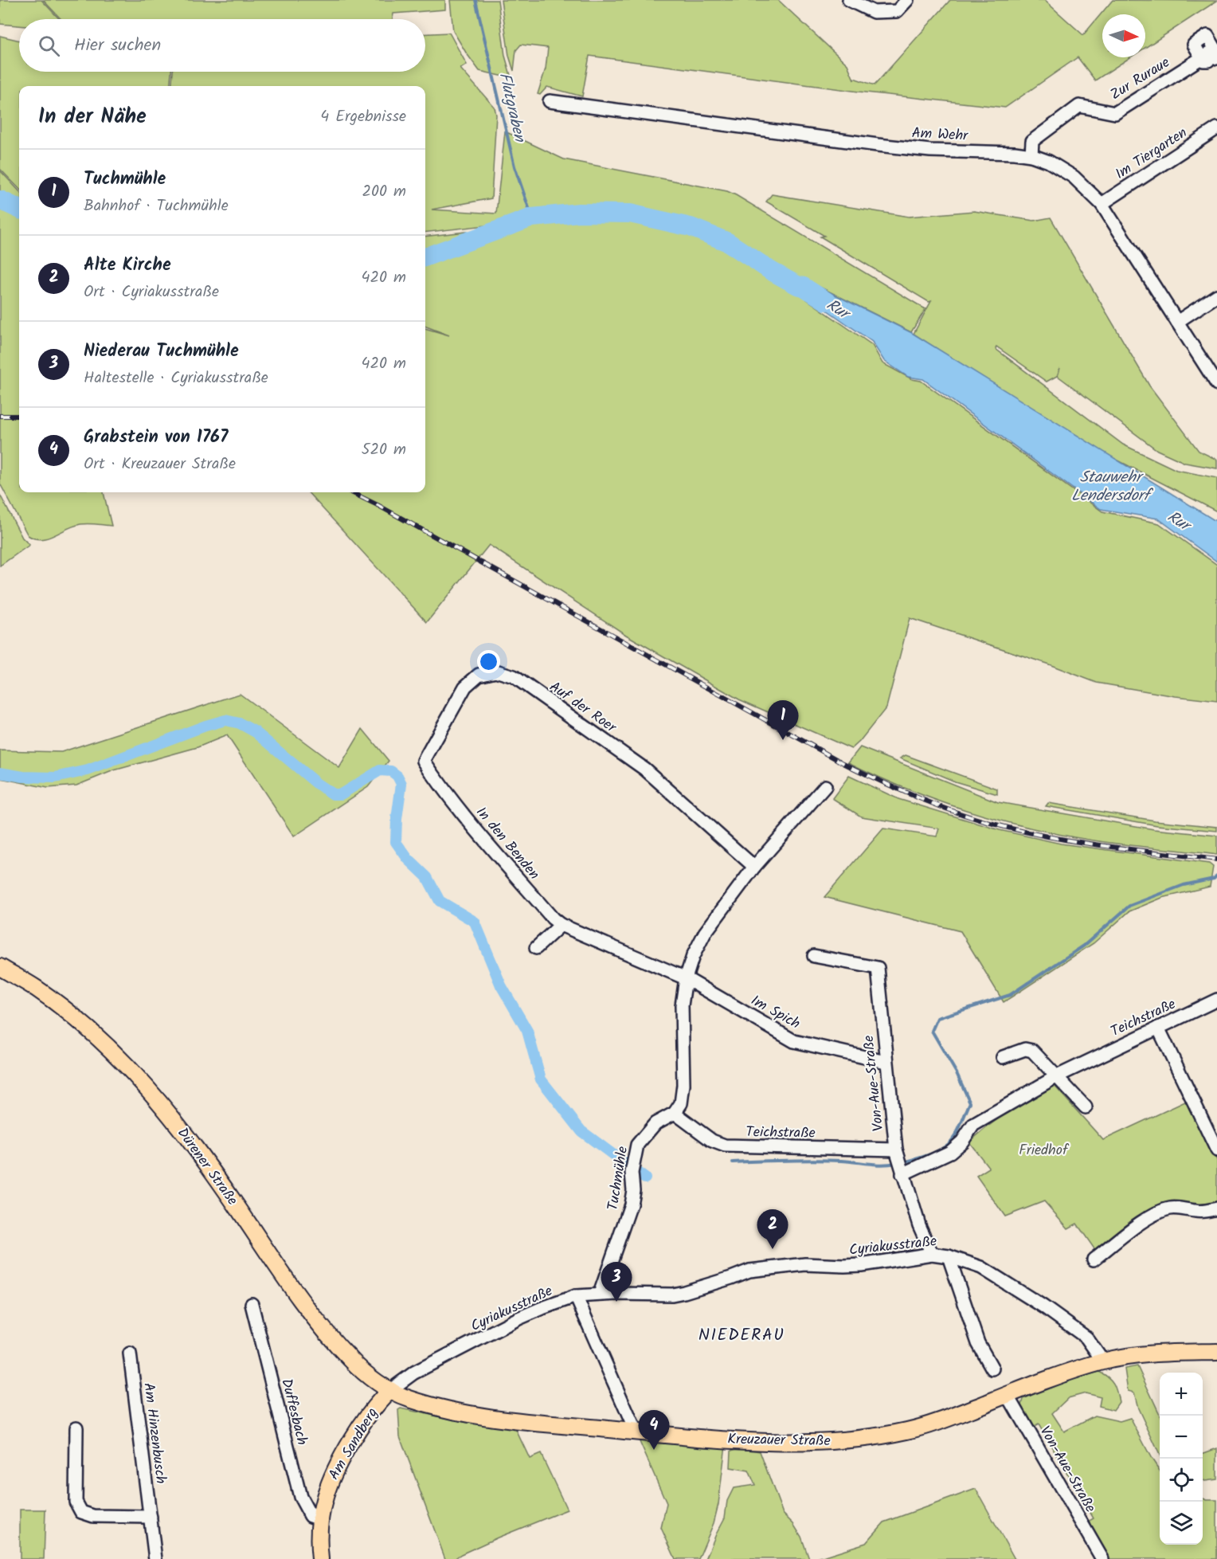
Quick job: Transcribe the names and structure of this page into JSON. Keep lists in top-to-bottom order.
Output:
{
  "streets": {
    "main road": ["Dürener Straße", "Kreuzauer Straße", "Am Sandberg"],
    "street": [
      "Zur Ruraue",
      "Am Wehr",
      "Im Tiergarten",
      "Auf der Roer",
      "In den Benden",
      "Im Spich",
      "Teichstraße",
      "Von-Aue-Straße",
      "Tuchmühle",
      "Cyriakusstraße",
      "Duffesbach",
      "Am Hinzenbusch"
    ]
  },
  "crossings": [
    ["Zur Ruraue", "Am Wehr"],
    ["Am Wehr", "Im Tiergarten"],
    ["Auf der Roer", "In den Benden"],
    ["In den Benden", "Im Spich"],
    ["Im Spich", "Von-Aue-Straße"],
    ["Teichstraße", "Von-Aue-Straße"],
    ["Teichstraße", "Tuchmühle"],
    ["Von-Aue-Straße", "Cyriakusstraße"],
    ["Von-Aue-Straße", "Kreuzauer Straße"],
    ["Dürener Straße", "Cyriakusstraße"],
    ["Dürener Straße", "Kreuzauer Straße"],
    ["Dürener Straße", "Am Sandberg"],
    ["Tuchmühle", "Cyriakusstraße"],
    ["Cyriakusstraße", "Kreuzauer Straße"],
    ["Cyriakusstraße", "Am Sandberg"],
    ["Duffesbach", "Am Sandberg"],
    ["Kreuzauer Straße", "Am Sandberg"]
  ],
  "districts": ["NIEDERAU"],
  "water": ["Flutgraben", "Rur", "Stauwehr Lendersdorf"],
  "parks": ["Friedhof"],
  "north": "right",
  "page": {
    "search": "Hier suchen",
    "heading": ["In der Nähe", "4 Ergebnisse"],
    "list": [
      {
        "mark": "1",
        "name": "Tuchmühle",
        "note": "Bahnhof · Tuchmühle",
        "value": "200 m"
      },
      {
        "mark": "2",
        "name": "Alte Kirche",
        "note": "Ort · Cyriakusstraße",
        "value": "420 m"
      },
      {
        "mark": "3",
        "name": "Niederau Tuchmühle",
        "note": "Haltestelle · Cyriakusstraße",
        "value": "420 m"
      },
      {
        "mark": "4",
        "name": "Grabstein von 1767",
        "note": "Ort · Kreuzauer Straße",
        "value": "520 m"
      }
    ],
    "pins": [
      "1",
      "2",
      "3",
      "4"
    ],
    "map_buttons": ["+", "−"]
  }
}
